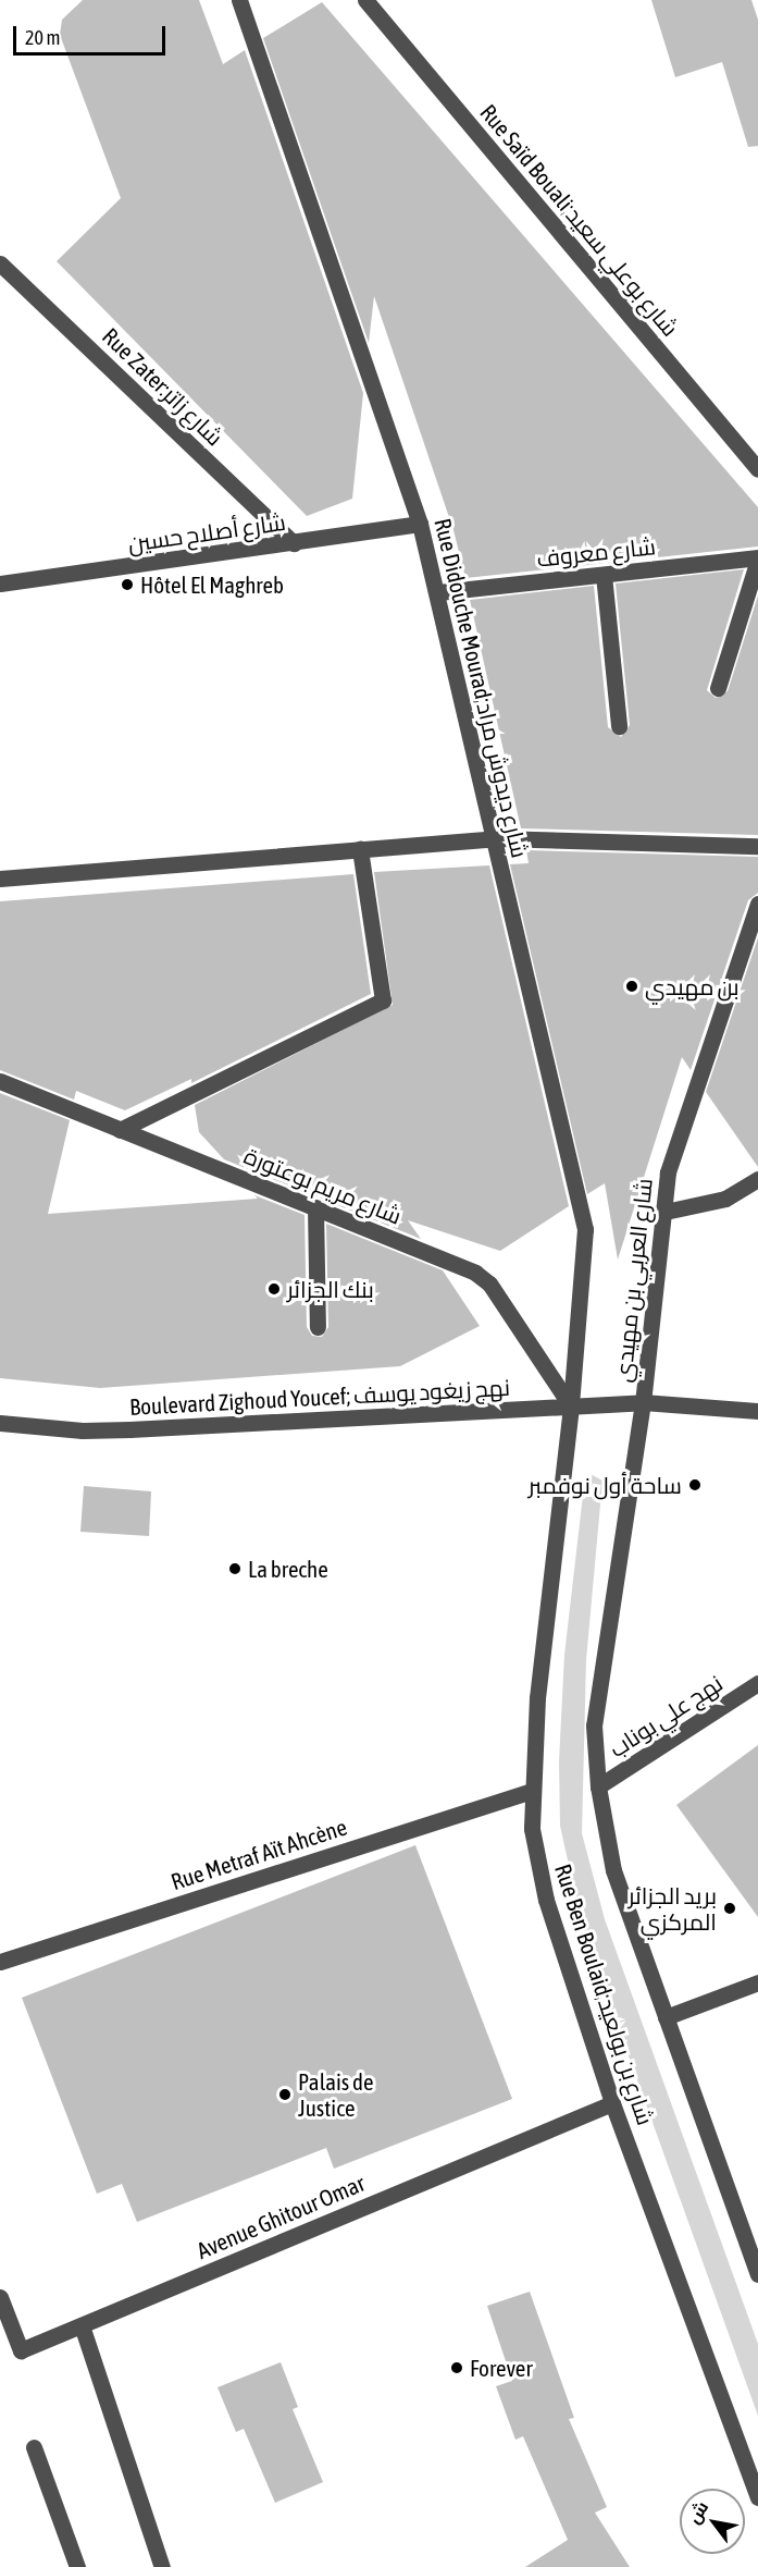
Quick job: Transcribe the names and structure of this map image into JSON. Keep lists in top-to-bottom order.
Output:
{
  "streets": {
    "street": [
      "Rue Saïd Bouali;شارع بوعلي سعيد",
      "Rue Zater;شارع زاتر",
      "شارع أصلاح حسين",
      "شارع معروف",
      "Rue Didouche Mourad;شارع ديدوش مراد",
      "شارع مريم بوعتورة",
      "شارع العربي بن مهيدي",
      "Boulevard Zighoud Youcef; نهج زيغود يوسف",
      "نهج علي بوناب",
      "Rue Metraf Aït Ahcène",
      "Rue Ben Boulaid;شارع بن بولعيد",
      "Avenue Ghitour Omar"
    ]
  },
  "crossings": [
    ["Rue Zater;شارع زاتر", "شارع أصلاح حسين"],
    ["شارع أصلاح حسين", "Rue Didouche Mourad;شارع ديدوش مراد"],
    ["شارع معروف", "Rue Didouche Mourad;شارع ديدوش مراد"],
    ["Rue Didouche Mourad;شارع ديدوش مراد", "شارع مريم بوعتورة"],
    ["Rue Didouche Mourad;شارع ديدوش مراد", "Boulevard Zighoud Youcef; نهج زيغود يوسف"],
    ["Rue Didouche Mourad;شارع ديدوش مراد", "Rue Ben Boulaid;شارع بن بولعيد"],
    ["شارع مريم بوعتورة", "Boulevard Zighoud Youcef; نهج زيغود يوسف"],
    ["شارع مريم بوعتورة", "Rue Ben Boulaid;شارع بن بولعيد"],
    ["شارع العربي بن مهيدي", "Boulevard Zighoud Youcef; نهج زيغود يوسف"],
    ["شارع العربي بن مهيدي", "نهج علي بوناب"],
    ["Boulevard Zighoud Youcef; نهج زيغود يوسف", "Rue Ben Boulaid;شارع بن بولعيد"],
    ["Rue Metraf Aït Ahcène", "Rue Ben Boulaid;شارع بن بولعيد"],
    ["Rue Ben Boulaid;شارع بن بولعيد", "Avenue Ghitour Omar"]
  ],
  "places": [
    "Hôtel El Maghreb",
    "بن مهيدي",
    "بنك الجزائر",
    "ساحة أول نوفمبر",
    "La breche",
    "بريد الجزائر المركزي",
    "Palais de Justice",
    "Forever"
  ],
  "scale_bar": "20 m",
  "north": "top left"
}
